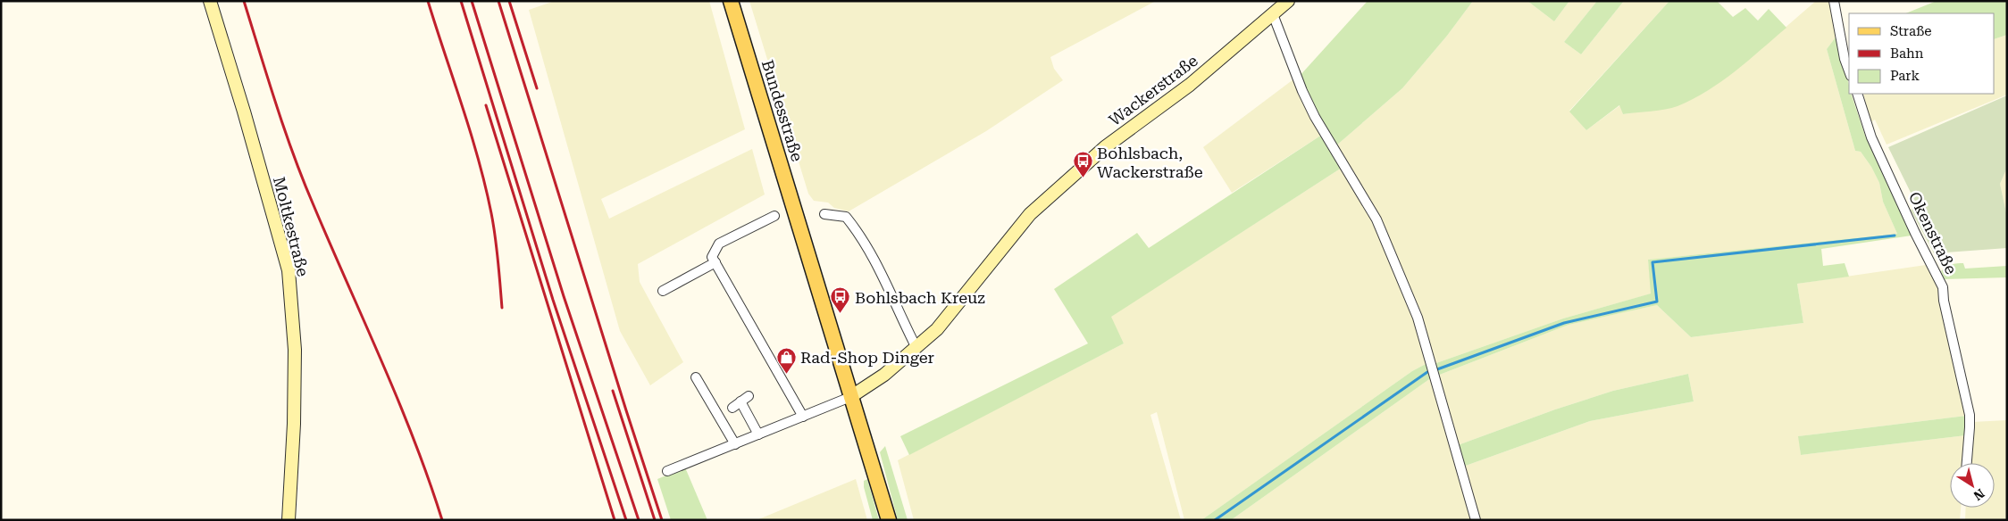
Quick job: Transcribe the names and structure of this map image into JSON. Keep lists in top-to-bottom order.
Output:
{
  "streets": {
    "main road": ["Bundesstraße"],
    "street": ["Wackerstraße", "Moltkestraße", "Okenstraße"]
  },
  "crossings": [
    ["Wackerstraße", "Bundesstraße"]
  ],
  "places": {
    "bus stop": ["Bohlsbach, Wackerstraße", "Bohlsbach Kreuz"],
    "shop": ["Rad-Shop Dinger"]
  },
  "legend": ["Straße", "Bahn", "Park"],
  "north": "bottom right"
}
